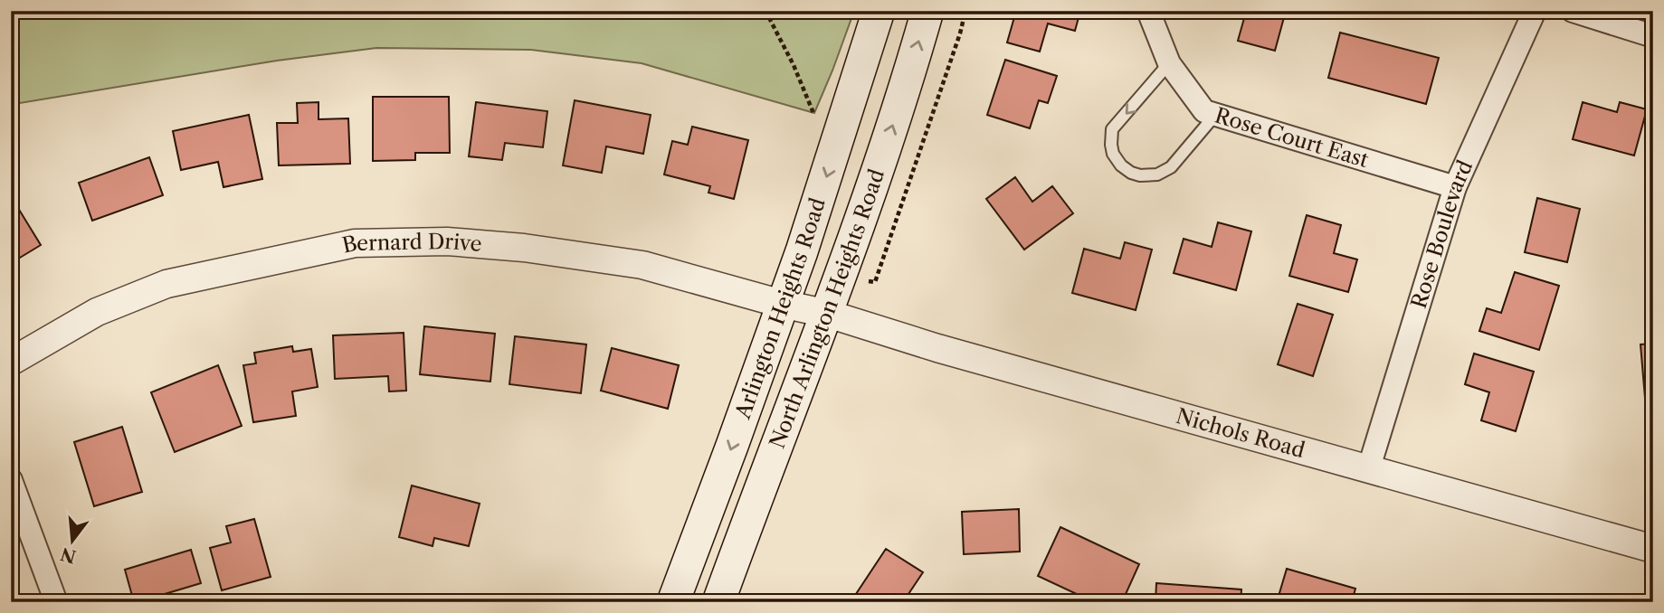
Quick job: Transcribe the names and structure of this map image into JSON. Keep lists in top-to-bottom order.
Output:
{
  "streets": {
    "main road": ["Arlington Heights Road", "North Arlington Heights Road"],
    "street": [
      "Rose Court East",
      "Rose Boulevard",
      "Bernard Drive",
      "Nichols Road"
    ]
  },
  "crossings": [
    ["Rose Court East", "Rose Boulevard"],
    ["Rose Boulevard", "Nichols Road"],
    ["Bernard Drive", "Arlington Heights Road"],
    ["Bernard Drive", "North Arlington Heights Road"],
    ["Bernard Drive", "Nichols Road"],
    ["North Arlington Heights Road", "Nichols Road"]
  ],
  "one_way": ["Arlington Heights Road", "North Arlington Heights Road"],
  "north": "bottom"
}
